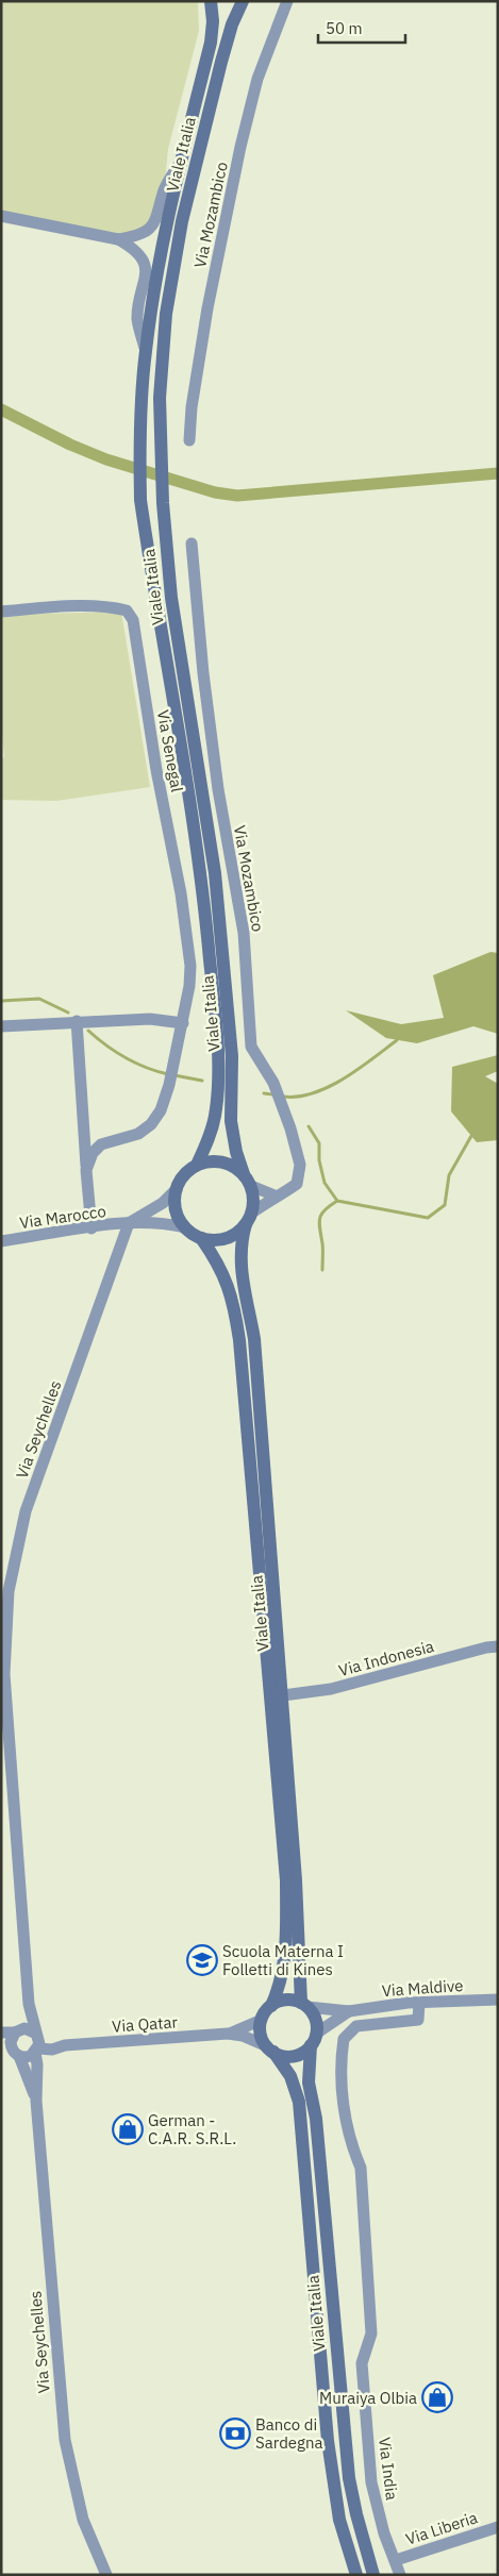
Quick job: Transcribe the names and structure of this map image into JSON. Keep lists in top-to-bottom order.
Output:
{
  "streets": {
    "main road": ["Viale Italia"],
    "street": [
      "Via Mozambico",
      "Via Senegal",
      "Via Marocco",
      "Via Seychelles",
      "Via Indonesia",
      "Via Maldive",
      "Via Qatar",
      "Via India",
      "Via Liberia"
    ]
  },
  "crossings": [
    ["Viale Italia", "Via Mozambico"],
    ["Viale Italia", "Via Marocco"],
    ["Viale Italia", "Via Indonesia"],
    ["Viale Italia", "Via Maldive"],
    ["Via Mozambico", "Via Marocco"],
    ["Via Marocco", "Via Seychelles"],
    ["Via Seychelles", "Via Qatar"],
    ["Via Maldive", "Via India"],
    ["Via India", "Via Liberia"]
  ],
  "places": {
    "school or university": ["Scuola Materna I Folletti di Kines"],
    "shop": ["German - C.A.R. S.R.L.", "Muraiya Olbia"],
    "bank": ["Banco di Sardegna"]
  },
  "scale_bar": "50 m"
}
